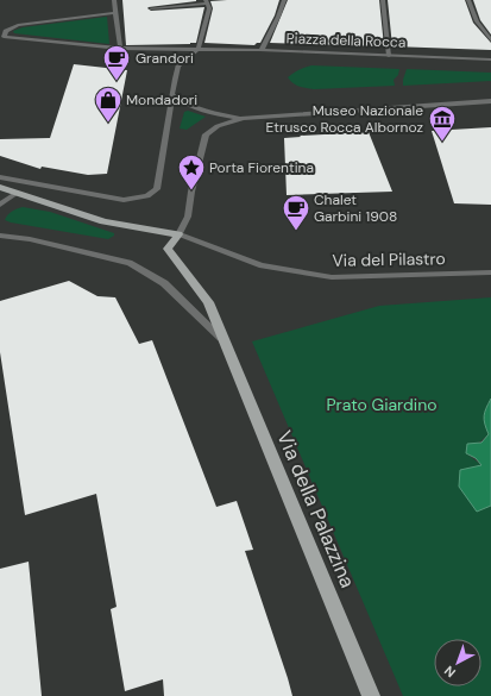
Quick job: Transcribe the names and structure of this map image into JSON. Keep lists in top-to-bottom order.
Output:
{
  "streets": {
    "main road": ["Via della Palazzina"],
    "street": ["Piazza della Rocca", "Via del Pilastro"]
  },
  "crossings": [
    ["Via del Pilastro", "Via della Palazzina"]
  ],
  "parks": ["Prato Giardino"],
  "places": {
    "cafe": ["Grandori", "Chalet Garbini 1908"],
    "shop": ["Mondadori"],
    "museum": ["Museo Nazionale Etrusco Rocca Albornoz"],
    "place": ["Porta Fiorentina"]
  },
  "north": "bottom left"
}
